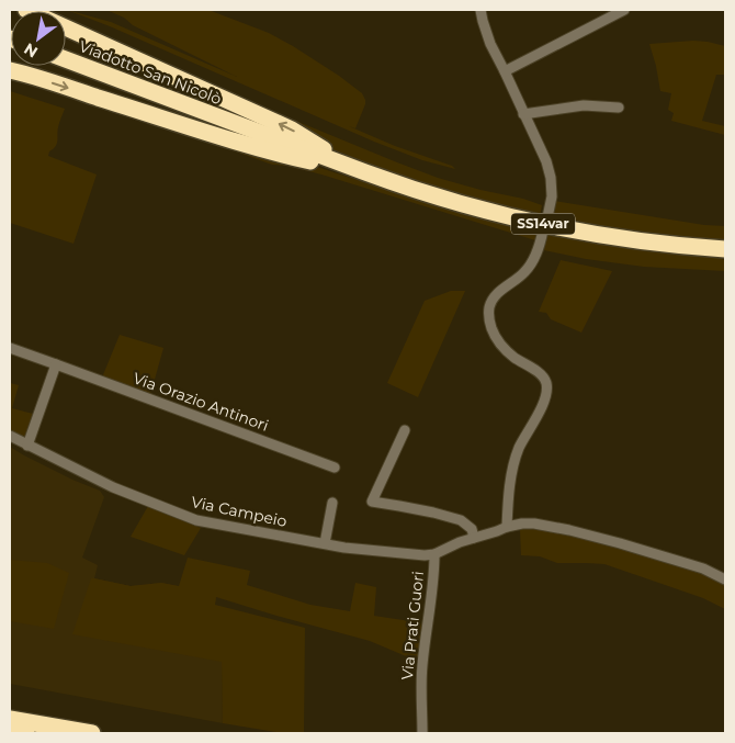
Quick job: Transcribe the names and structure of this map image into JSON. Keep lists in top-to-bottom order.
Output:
{
  "streets": {
    "highway": ["Viadotto San Nicolò", "SS14var"],
    "street": ["Via Orazio Antinori", "Via Campeio", "Via Prati Guori"]
  },
  "crossings": [
    ["Viadotto San Nicolò", "SS14var"],
    ["Via Campeio", "Via Prati Guori"]
  ],
  "north": "bottom left"
}
